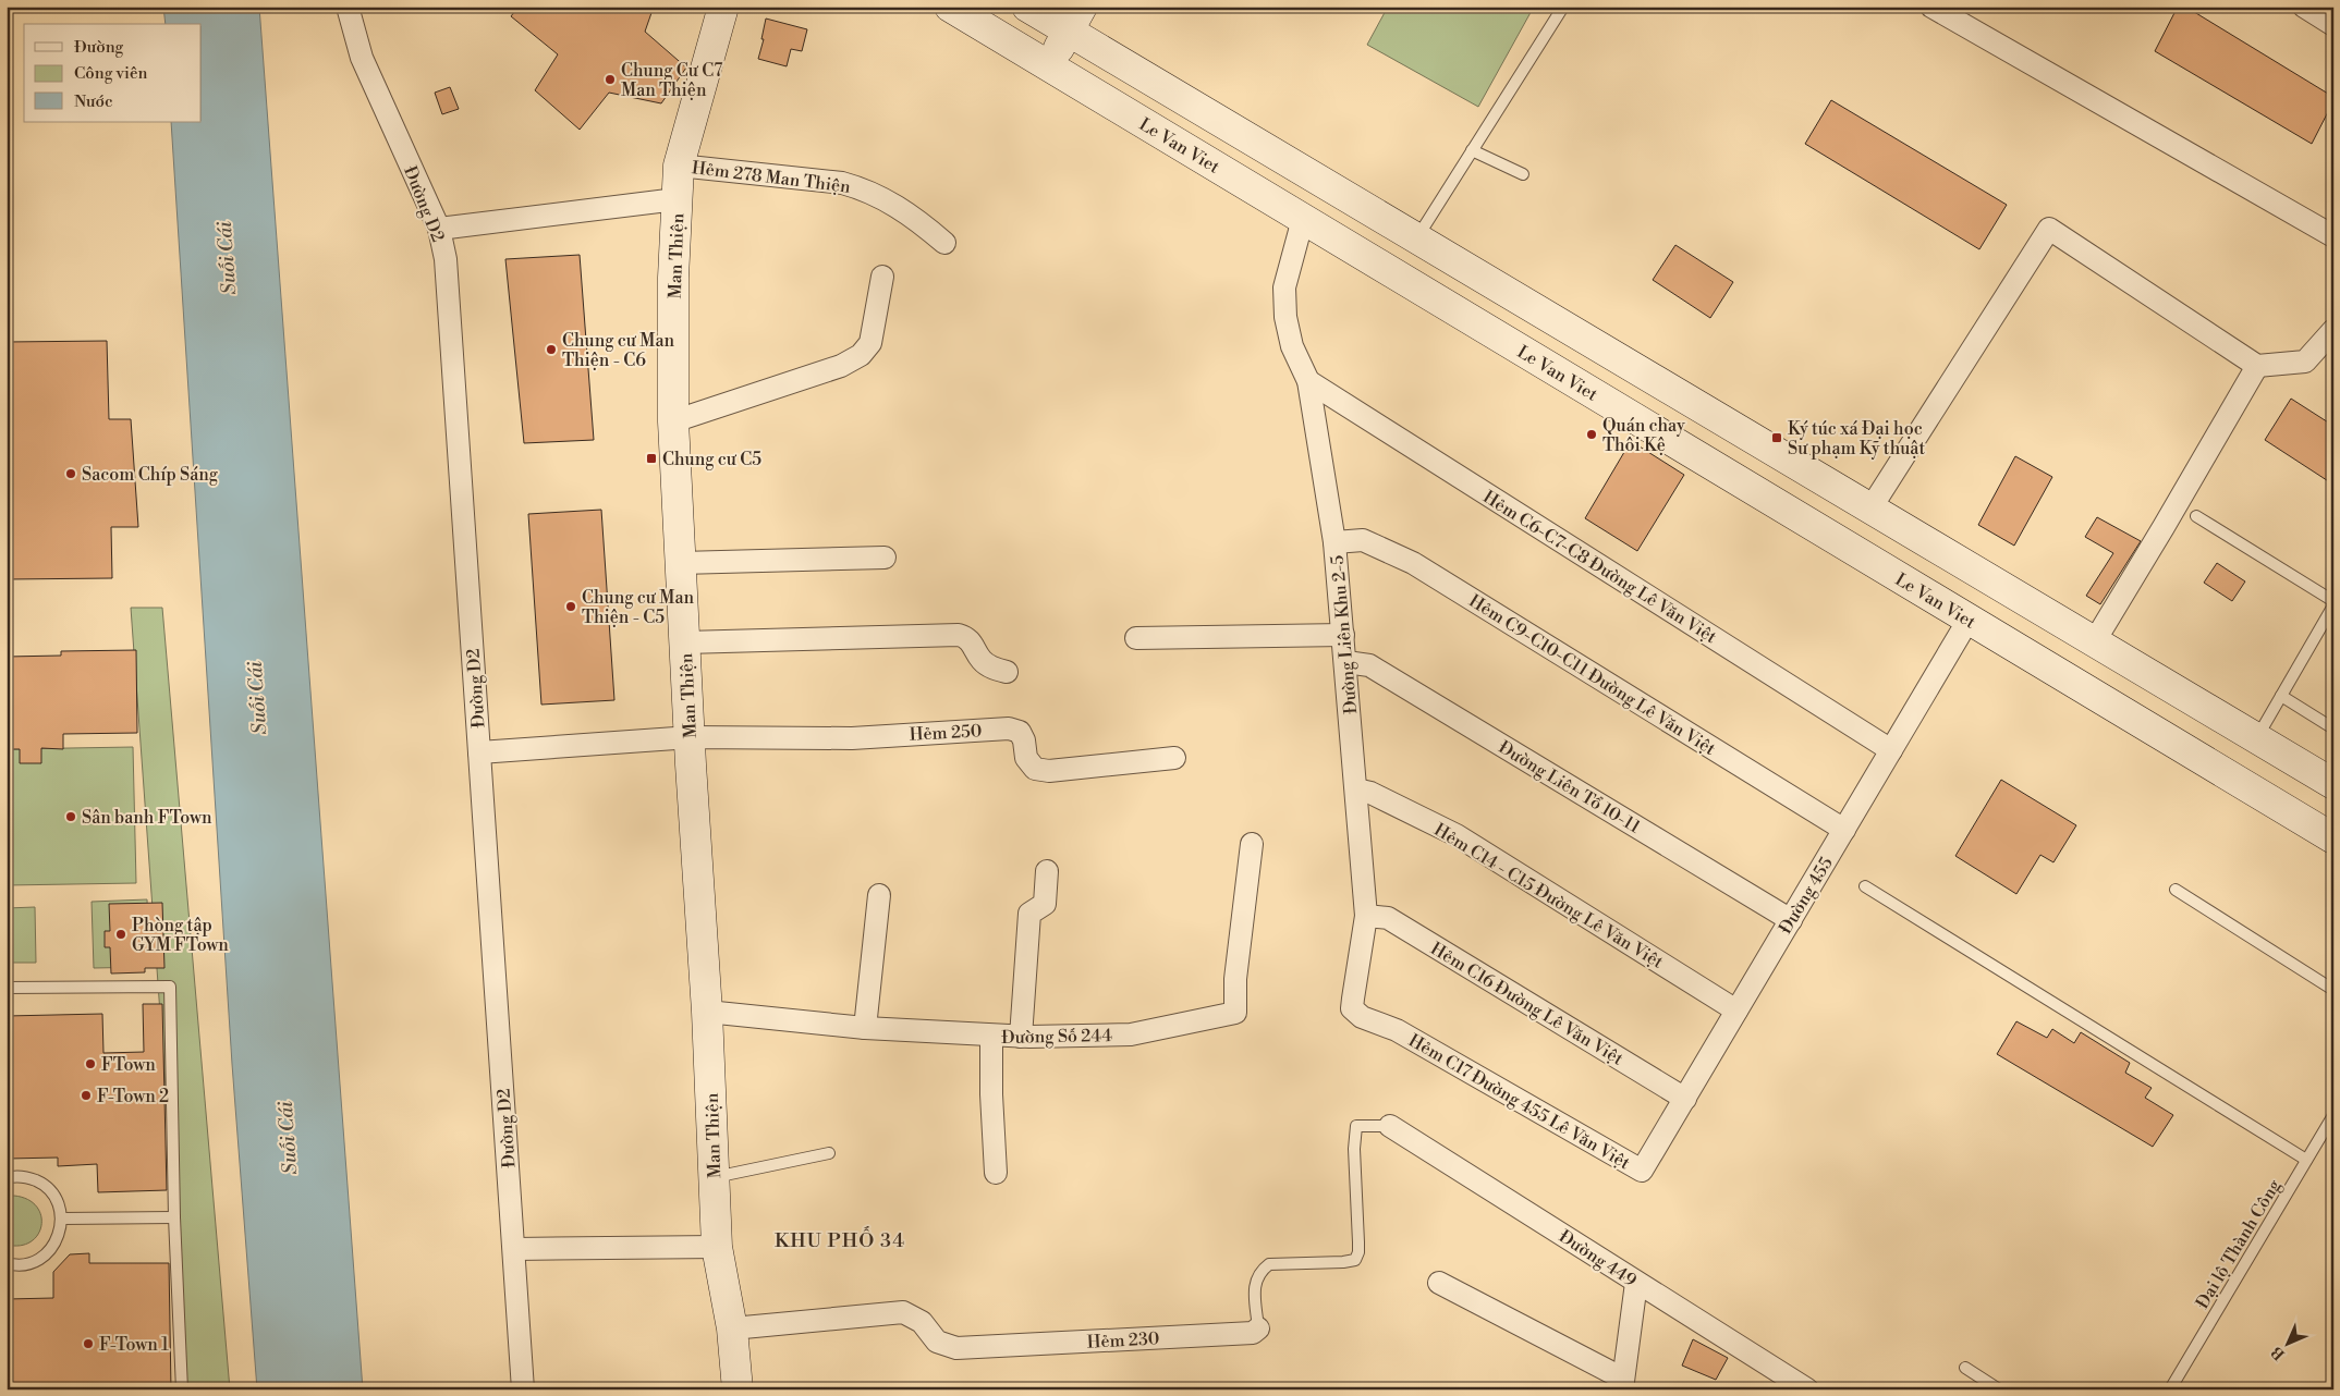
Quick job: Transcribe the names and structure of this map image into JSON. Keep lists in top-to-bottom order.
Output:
{
  "streets": {
    "main road": ["Le Van Viet", "Man Thiện"],
    "street": [
      "Hẻm 278 Man Thiện",
      "Đường D2",
      "Hẻm C6-C7-C8 Đường Lê Văn Việt",
      "Đường Liên Khu 2-5",
      "Hẻm C9-C10-C11 Đường Lê Văn Việt",
      "Hẻm 250",
      "Đường Liên Tổ 10-11",
      "Hẻm C14 - C15 Đường Lê Văn Việt",
      "Đường 455",
      "Hẻm C16 Đường Lê Văn Việt",
      "Đường Số 244",
      "Hẻm C17 Đường 455 Lê Văn Việt",
      "Đường 449",
      "Hẻm 230"
    ],
    "lane": ["Đại lộ Thành Công"]
  },
  "crossings": [
    ["Le Van Viet", "Đường Liên Khu 2-5"],
    ["Le Van Viet", "Đường 455"],
    ["Hẻm 278 Man Thiện", "Man Thiện"],
    ["Man Thiện", "Hẻm 250"],
    ["Man Thiện", "Đường Số 244"],
    ["Man Thiện", "Hẻm 230"],
    ["Hẻm C6-C7-C8 Đường Lê Văn Việt", "Đường Liên Khu 2-5"],
    ["Hẻm C6-C7-C8 Đường Lê Văn Việt", "Đường 455"],
    ["Đường Liên Khu 2-5", "Hẻm C9-C10-C11 Đường Lê Văn Việt"],
    ["Đường Liên Khu 2-5", "Đường Liên Tổ 10-11"],
    ["Đường Liên Khu 2-5", "Hẻm C14 - C15 Đường Lê Văn Việt"],
    ["Đường Liên Khu 2-5", "Hẻm C16 Đường Lê Văn Việt"],
    ["Đường Liên Khu 2-5", "Hẻm C17 Đường 455 Lê Văn Việt"],
    ["Hẻm C9-C10-C11 Đường Lê Văn Việt", "Đường 455"],
    ["Đường Liên Tổ 10-11", "Đường 455"],
    ["Hẻm C14 - C15 Đường Lê Văn Việt", "Đường 455"],
    ["Đường 455", "Hẻm C16 Đường Lê Văn Việt"],
    ["Đường 455", "Hẻm C17 Đường 455 Lê Văn Việt"],
    ["Đường 449", "Hẻm 230"]
  ],
  "districts": ["KHU PHỐ 34"],
  "water": ["Suối Cái"],
  "places": {
    "other": [
      "Chung Cư C7 Man Thiện",
      "Chung cư Man Thiện - C6",
      "Quán chay Thôi Kệ",
      "Sacom Chíp Sáng",
      "Chung cư Man Thiện - C5",
      "Sân banh FTown",
      "Phòng tập GYM FTown",
      "FTown",
      "F-Town 2",
      "F-Town 1"
    ],
    "transit": ["Ký túc xá Đại học Sư phạm Kỹ thuật", "Chung cư C5"]
  },
  "legend": ["Đường", "Công viên", "Nước"],
  "north": "bottom left"
}
